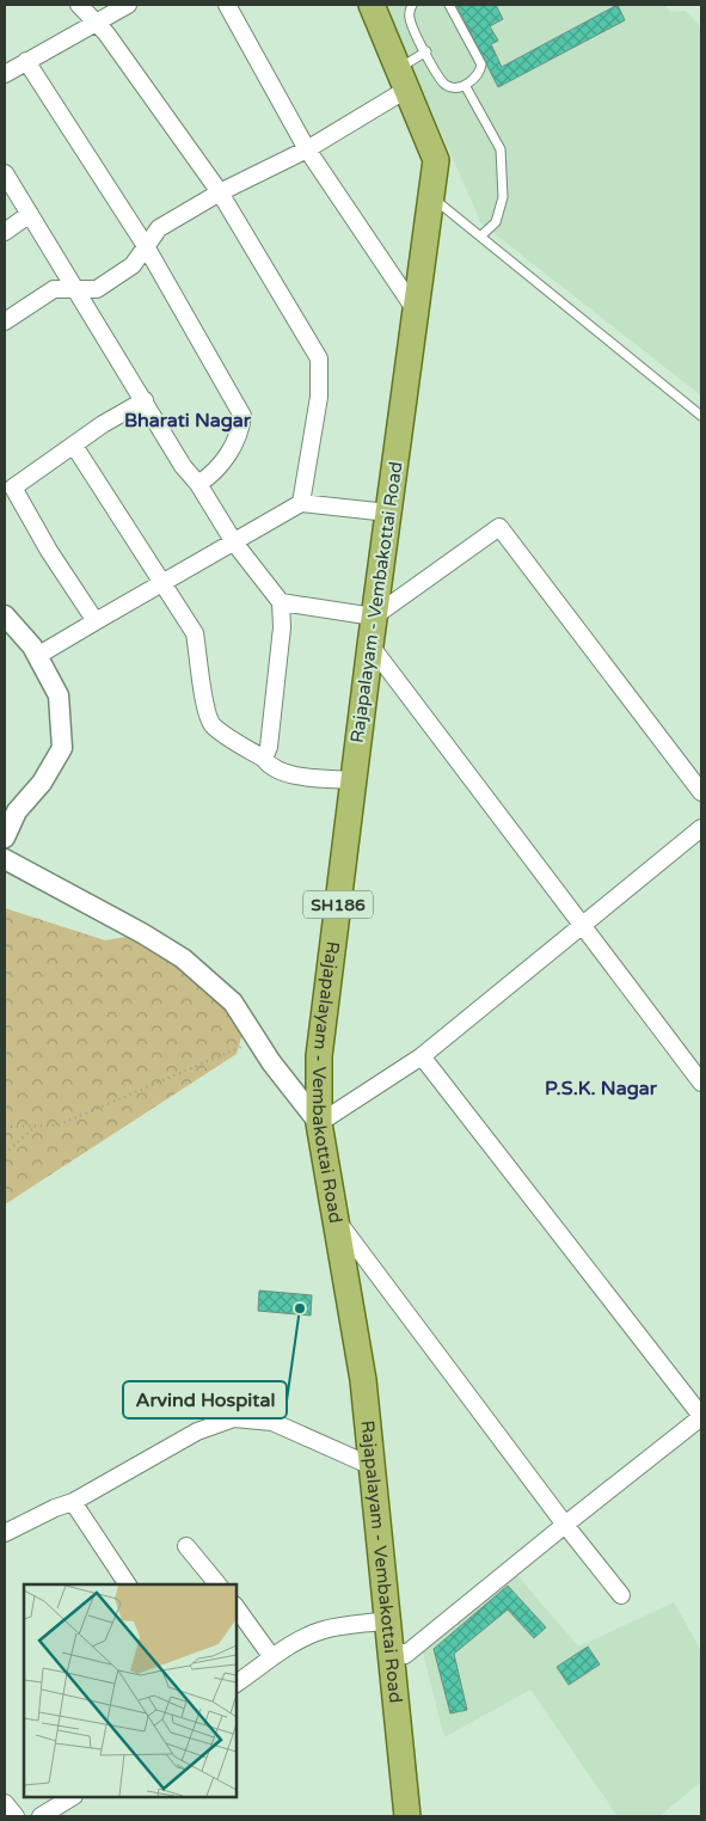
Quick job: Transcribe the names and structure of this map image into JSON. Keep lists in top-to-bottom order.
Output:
{
  "streets": {
    "main road": ["Rajapalayam - Vembakottai Road", "SH186"]
  },
  "districts": ["Bharati Nagar", "P.S.K. Nagar"],
  "places": ["Arvind Hospital"]
}
